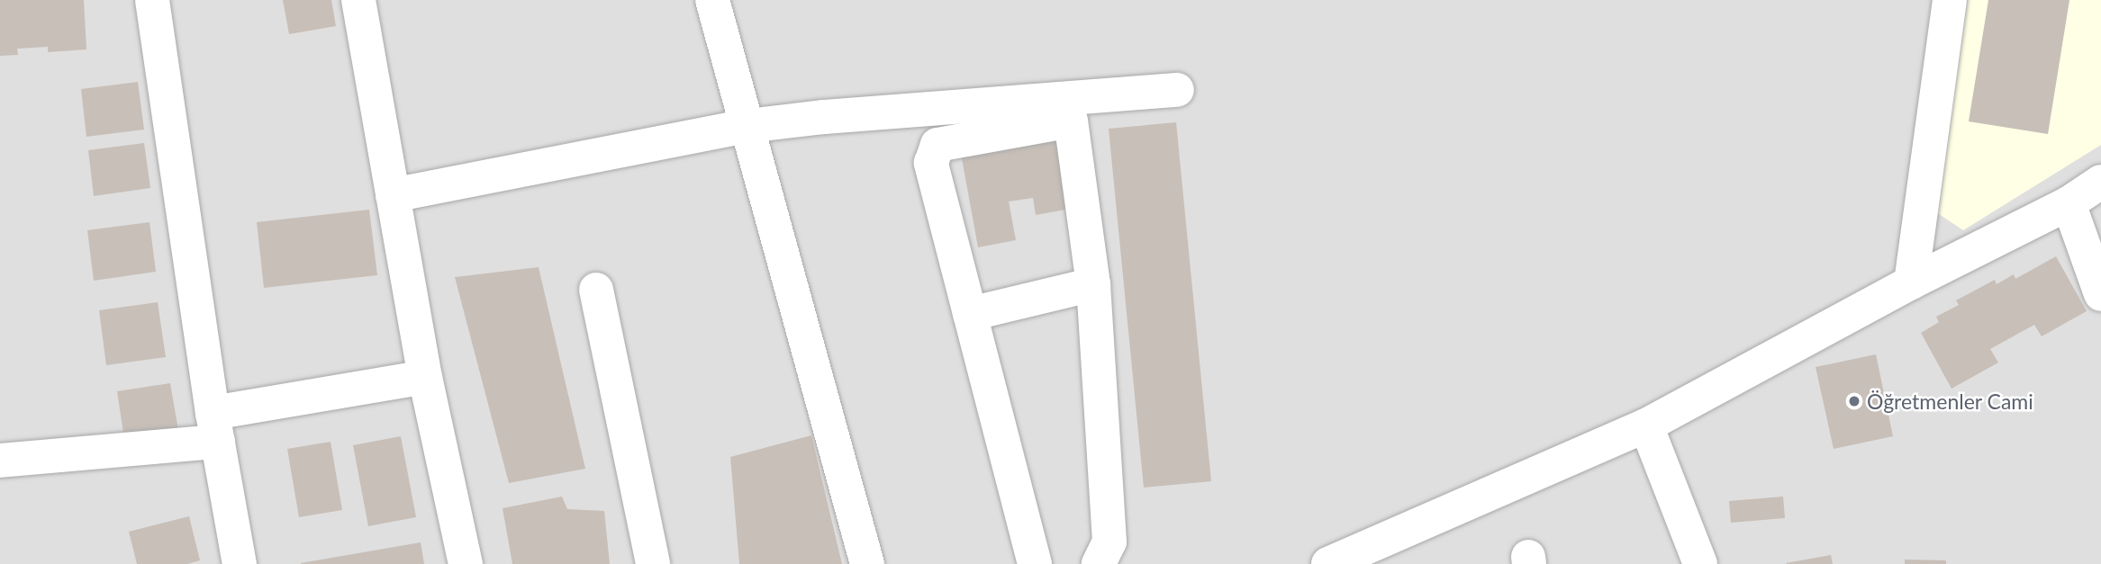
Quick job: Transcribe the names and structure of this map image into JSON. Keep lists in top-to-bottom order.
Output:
{
  "places": ["Öğretmenler Cami"]
}
